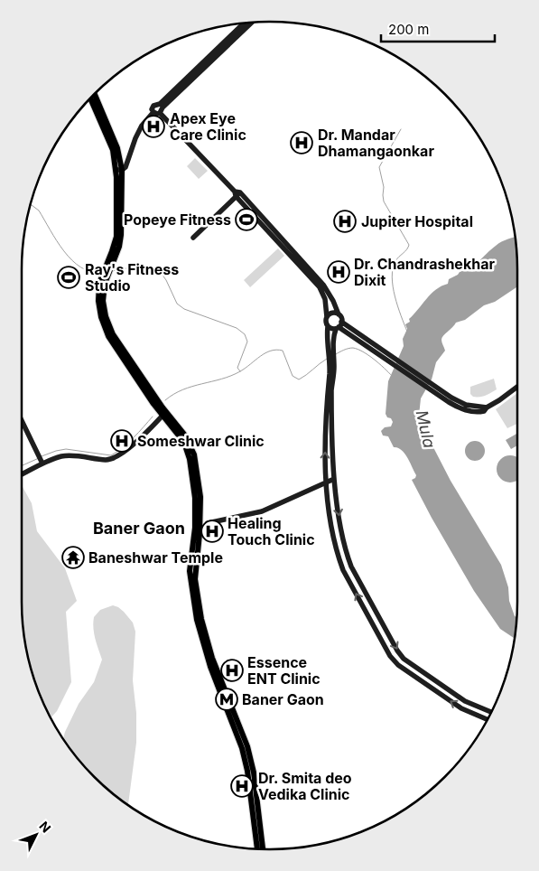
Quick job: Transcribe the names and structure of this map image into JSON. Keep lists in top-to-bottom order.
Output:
{
  "districts": ["Baner Gaon"],
  "water": ["Mula"],
  "places": {
    "hospital": [
      "Apex Eye Care Clinic",
      "Dr. Mandar Dhamangaonkar",
      "Jupiter Hospital",
      "Dr. Chandrashekhar Dixit",
      "Someshwar Clinic",
      "Healing Touch Clinic",
      "Essence ENT Clinic",
      "Dr. Smita deo Vedika Clinic"
    ],
    "sports": ["Popeye Fitness", "Ray's Fitness Studio"],
    "temple": ["Baneshwar Temple"],
    "metro station": ["Baner Gaon"]
  },
  "scale_bar": "200 m",
  "north": "top right"
}
